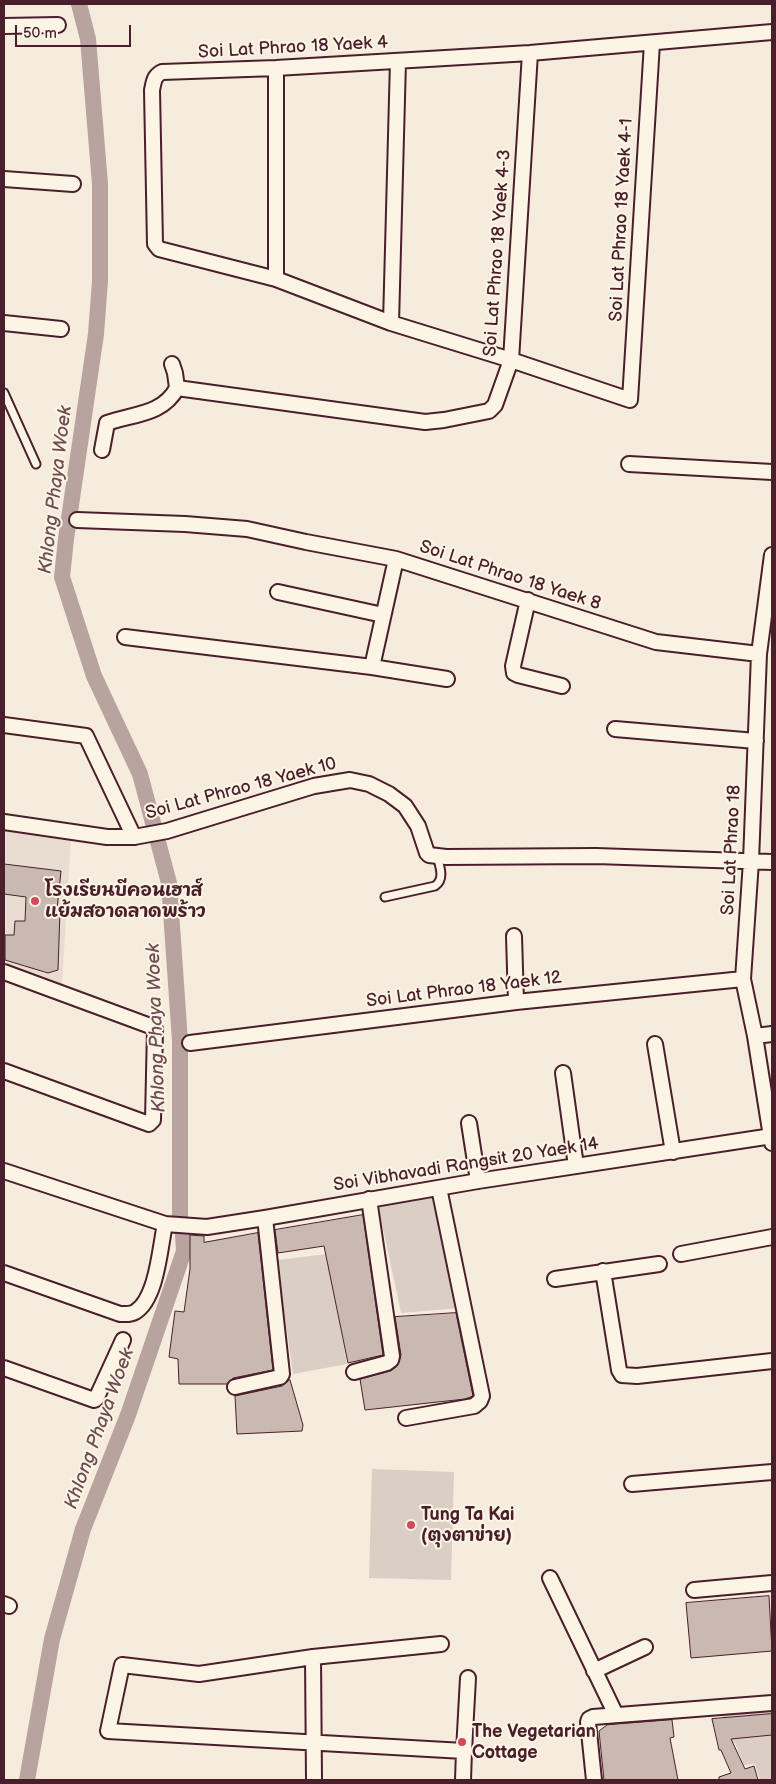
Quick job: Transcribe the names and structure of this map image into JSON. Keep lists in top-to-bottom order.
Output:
{
  "streets": {
    "street": [
      "Soi Lat Phrao 18 Yaek 4",
      "Soi Lat Phrao 18 Yaek 4-1",
      "Soi Lat Phrao 18 Yaek 4-3",
      "Soi Lat Phrao 18 Yaek 8",
      "Soi Lat Phrao 18 Yaek 10",
      "Soi Lat Phrao 18",
      "Soi Lat Phrao 18 Yaek 12",
      "Soi Vibhavadi Rangsit 20 Yaek 14"
    ]
  },
  "crossings": [
    ["Soi Lat Phrao 18 Yaek 4", "Soi Lat Phrao 18 Yaek 4-1"],
    ["Soi Lat Phrao 18 Yaek 4", "Soi Lat Phrao 18 Yaek 4-3"],
    ["Soi Lat Phrao 18 Yaek 8", "Soi Lat Phrao 18"],
    ["Soi Lat Phrao 18", "Soi Lat Phrao 18 Yaek 12"],
    ["Soi Lat Phrao 18", "Soi Vibhavadi Rangsit 20 Yaek 14"]
  ],
  "water": ["Khlong Phaya Woek"],
  "places": ["โรงเรียนบีคอนเฮาส์ แย้มสอาดลาดพร้าว", "Tung Ta Kai (ตุงตาข่าย)", "The Vegetarian Cottage"],
  "scale_bar": "50 m"
}
